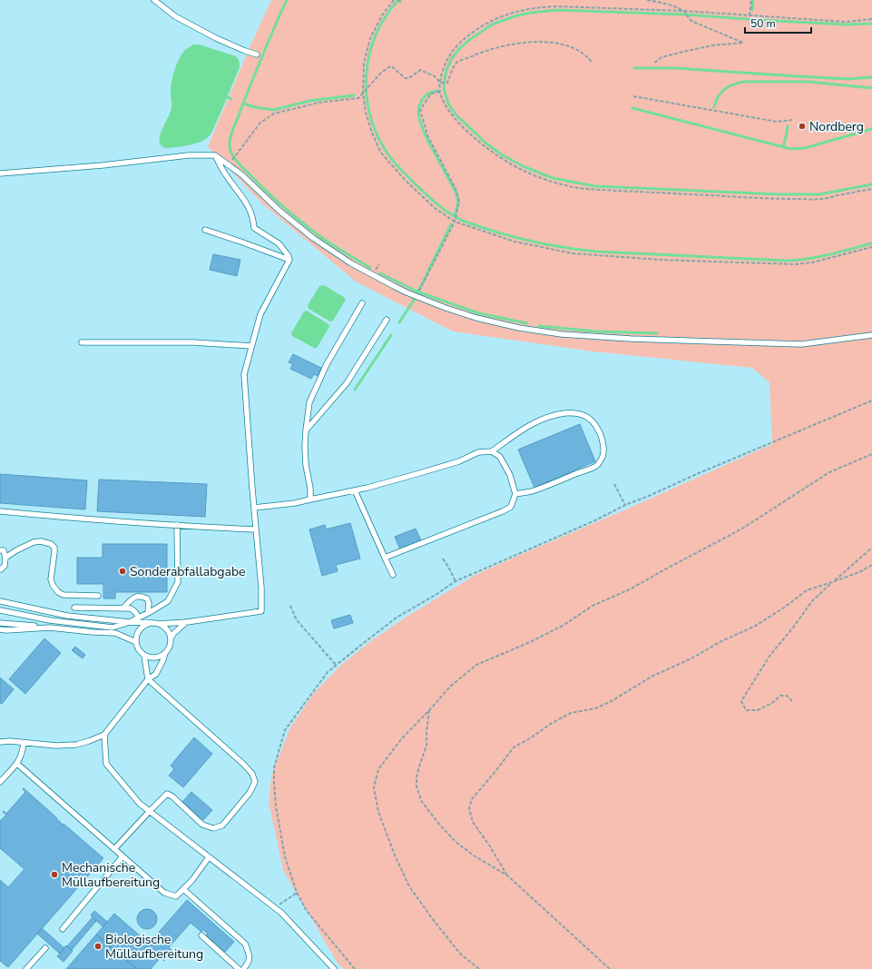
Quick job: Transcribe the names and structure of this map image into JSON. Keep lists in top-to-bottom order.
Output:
{
  "places": [
    "Nordberg",
    "Sonderabfallabgabe",
    "Mechanische Müllaufbereitung",
    "Biologische Müllaufbereitung"
  ],
  "scale_bar": "50 m"
}
